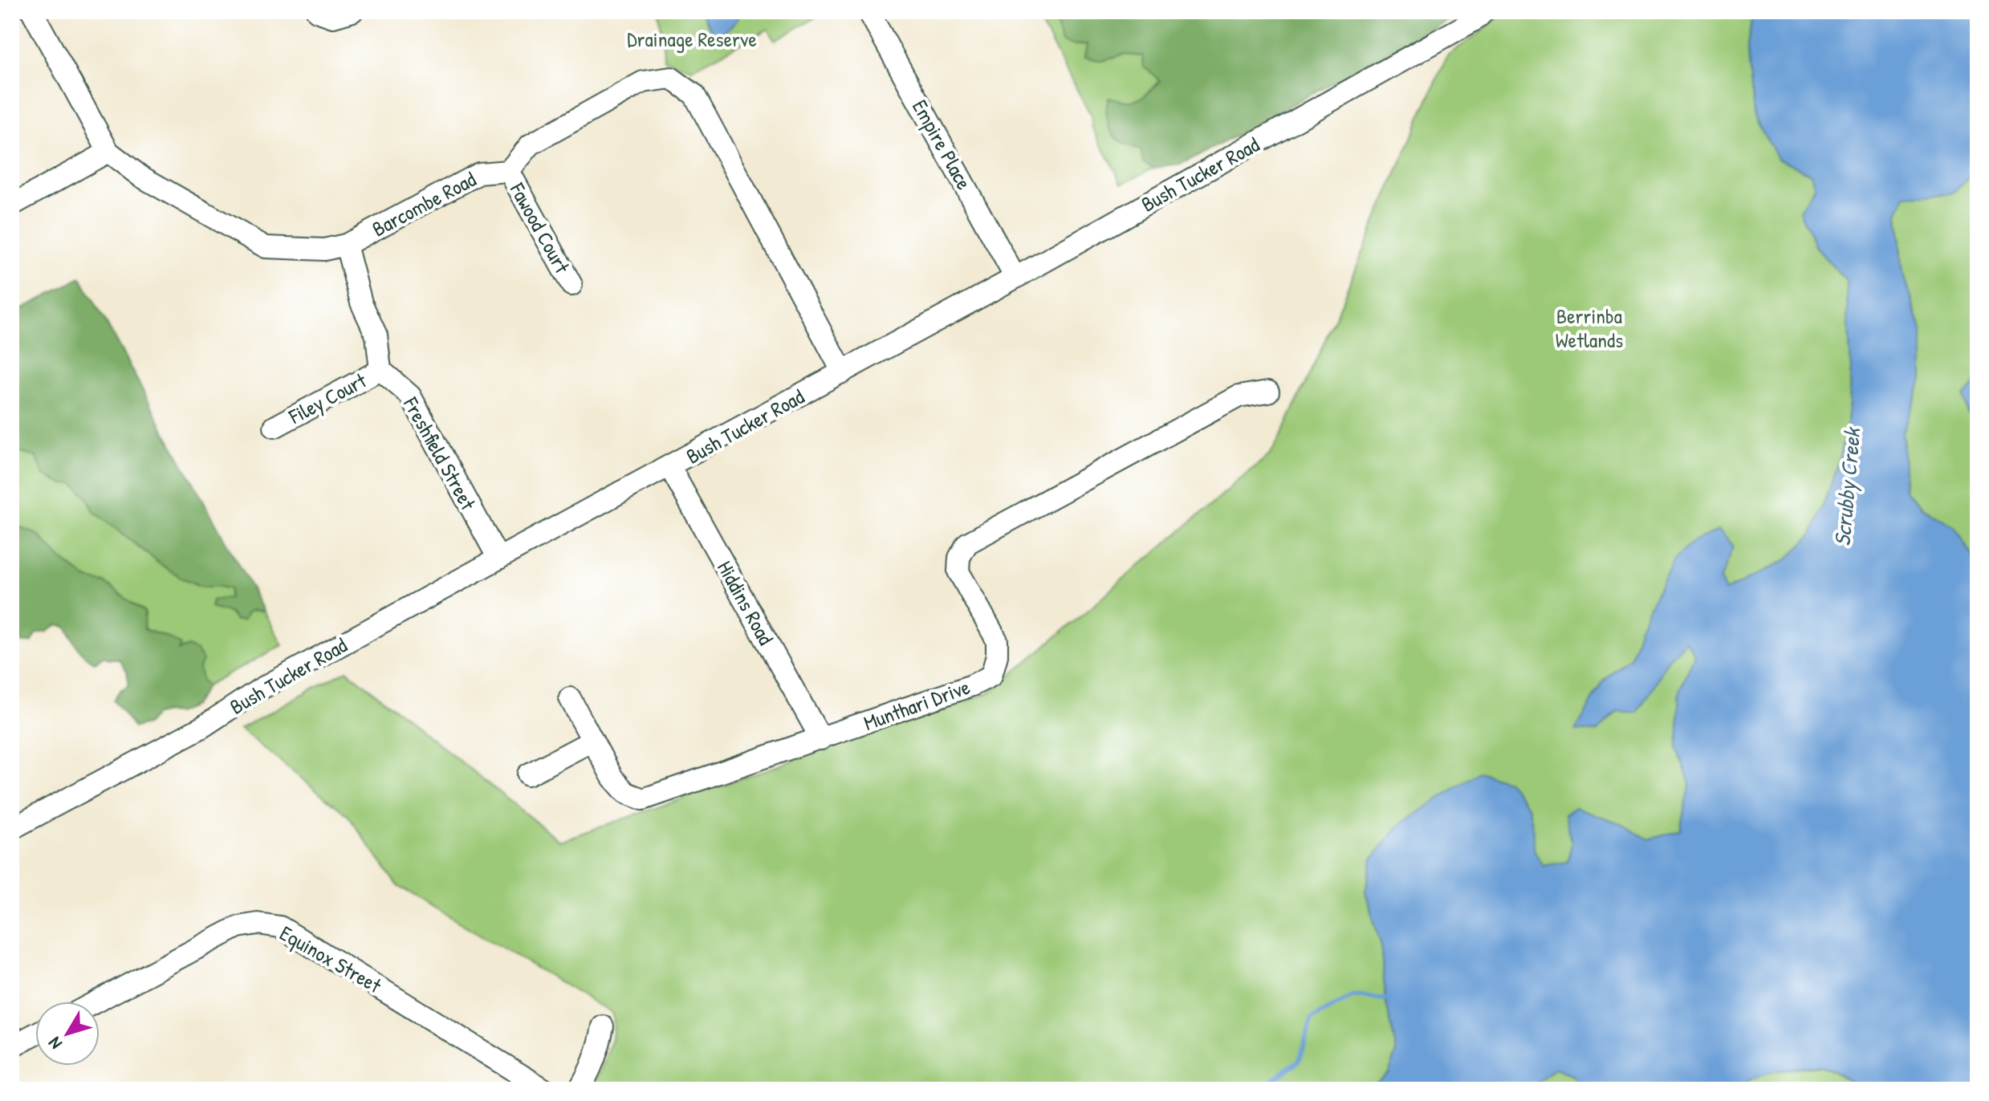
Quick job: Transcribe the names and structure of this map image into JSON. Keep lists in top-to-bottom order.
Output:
{
  "streets": {
    "street": [
      "Empire Place",
      "Bush Tucker Road",
      "Barcombe Road",
      "Fawood Court",
      "Filey Court",
      "Freshfield Street",
      "Hiddins Road",
      "Munthari Drive",
      "Equinox Street"
    ]
  },
  "crossings": [
    ["Empire Place", "Bush Tucker Road"],
    ["Bush Tucker Road", "Freshfield Street"],
    ["Bush Tucker Road", "Hiddins Road"],
    ["Barcombe Road", "Fawood Court"],
    ["Filey Court", "Freshfield Street"],
    ["Hiddins Road", "Munthari Drive"]
  ],
  "water": ["Scrubby Creek"],
  "parks": ["Drainage Reserve", "Berrinba Wetlands"],
  "north": "bottom left"
}
